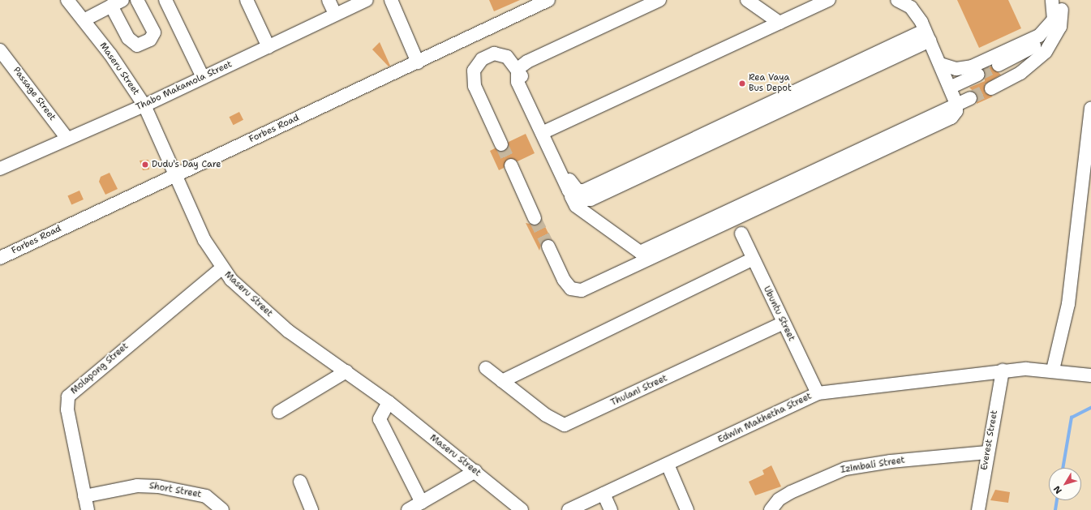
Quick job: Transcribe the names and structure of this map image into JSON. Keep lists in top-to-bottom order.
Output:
{
  "streets": {
    "street": [
      "Maseru Street",
      "Thabo Makamola Street",
      "Passage Street",
      "Forbes Road",
      "Ubuntu Street",
      "Molapong Street",
      "Thulani Street",
      "Edwin Makhetha Street",
      "Everest Street",
      "Izimbali Street",
      "Short Street"
    ]
  },
  "crossings": [
    ["Maseru Street", "Thabo Makamola Street"],
    ["Maseru Street", "Forbes Road"],
    ["Maseru Street", "Molapong Street"],
    ["Thabo Makamola Street", "Passage Street"],
    ["Ubuntu Street", "Thulani Street"],
    ["Ubuntu Street", "Edwin Makhetha Street"],
    ["Molapong Street", "Short Street"],
    ["Edwin Makhetha Street", "Everest Street"],
    ["Everest Street", "Izimbali Street"]
  ],
  "places": ["Rea Vaya Bus Depot", "Dudu's Day Care"],
  "north": "bottom left"
}
